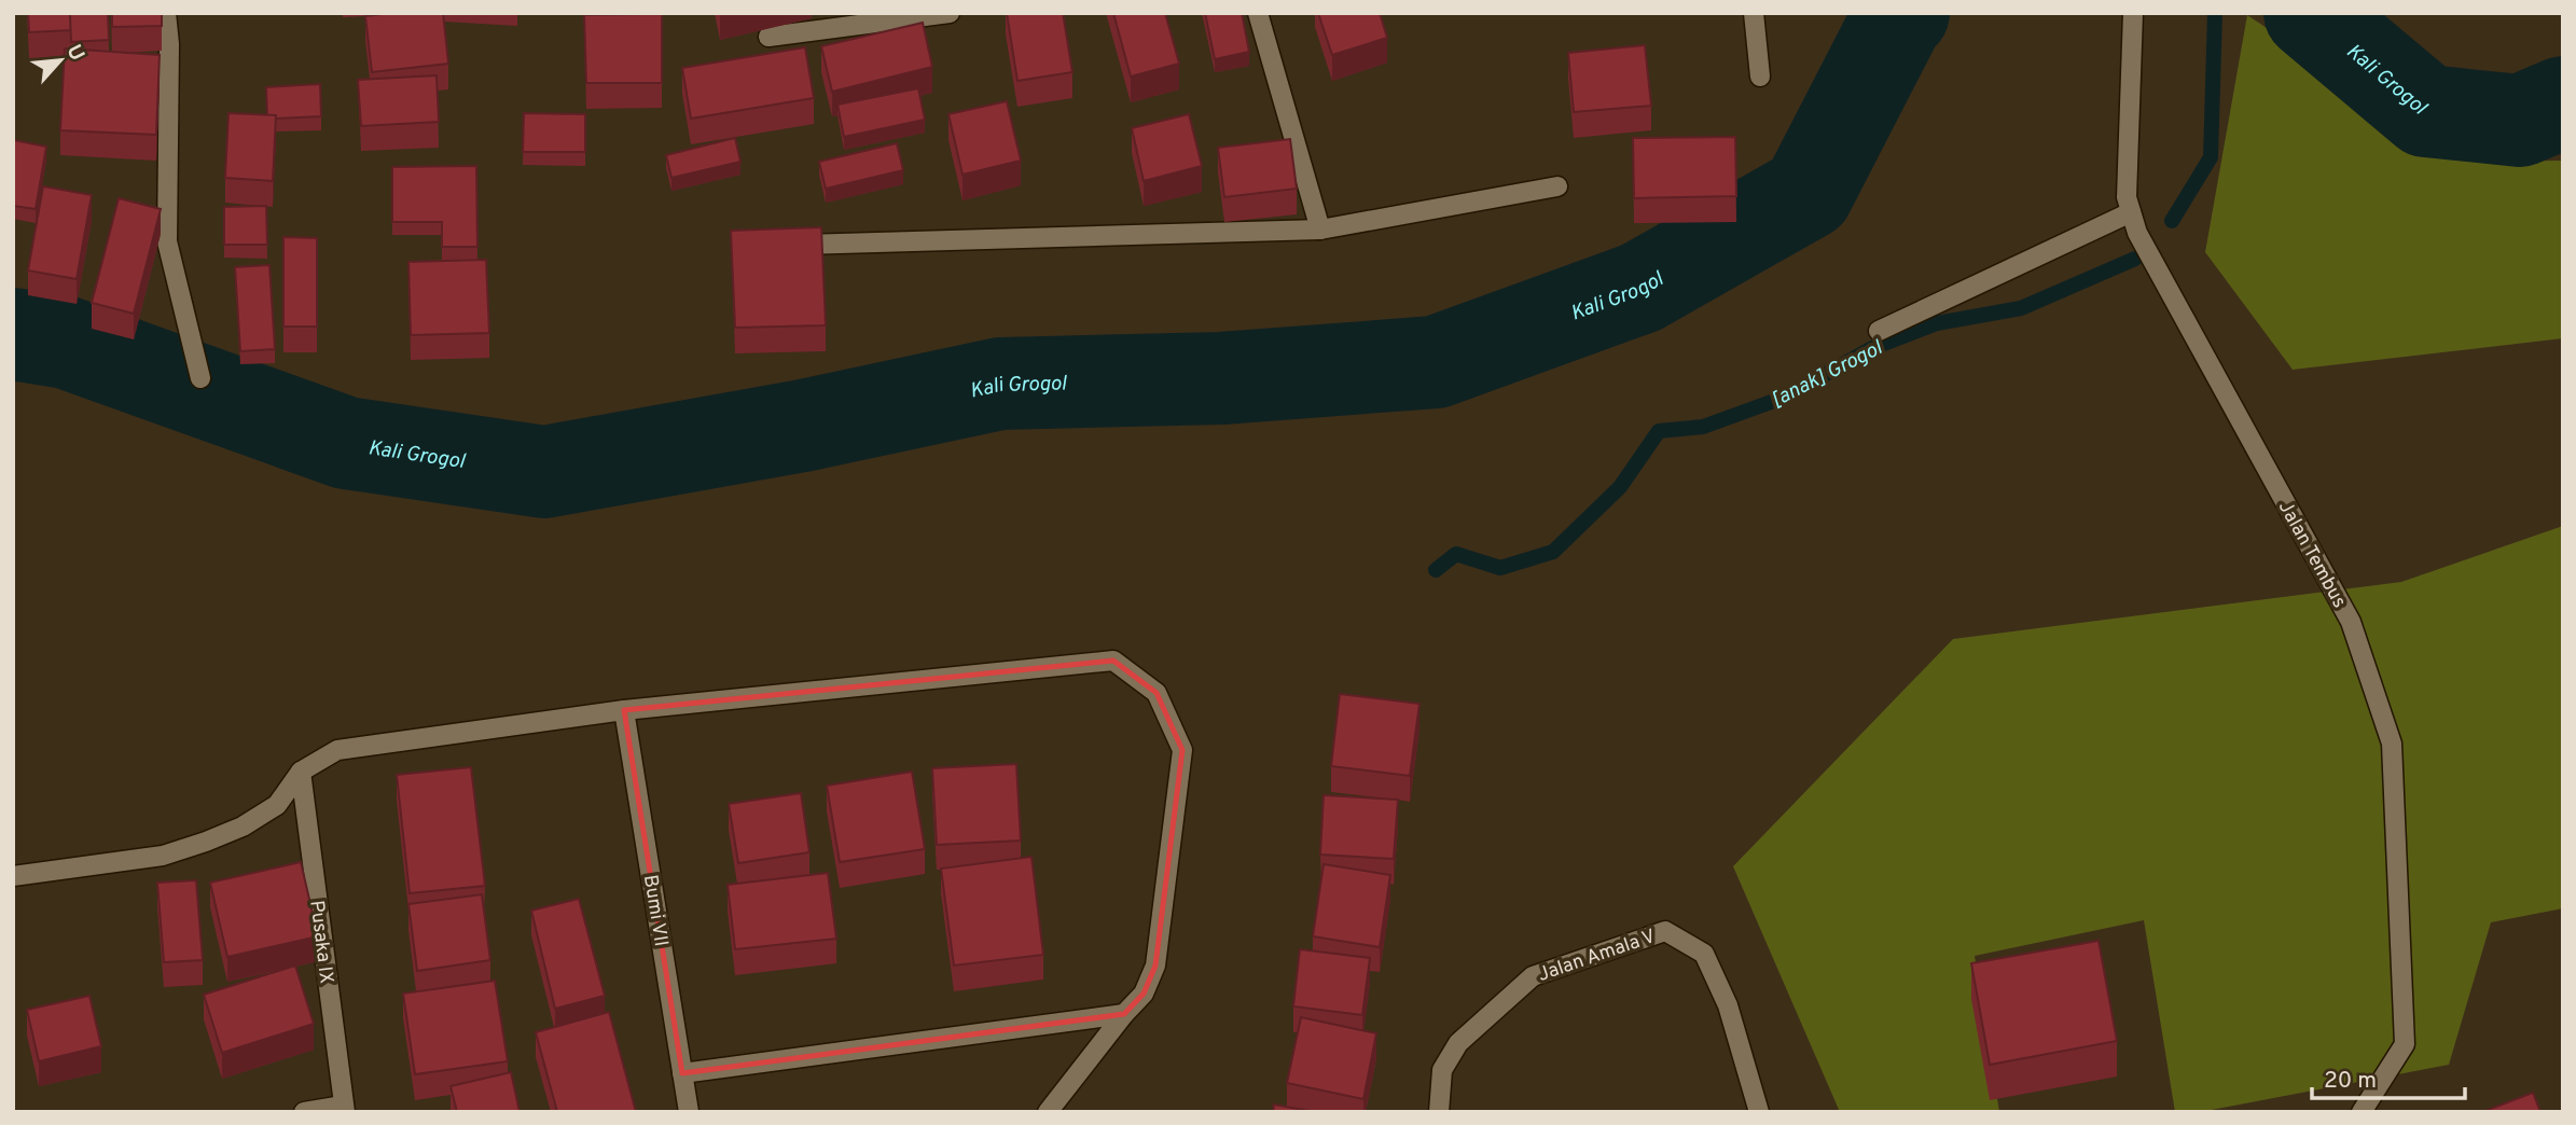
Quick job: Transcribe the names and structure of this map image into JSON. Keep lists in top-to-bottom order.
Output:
{
  "streets": {
    "street": [
      "Jalan Tembus",
      "Bumi VII",
      "Pusaka IX",
      "Jalan Amala V"
    ]
  },
  "water": ["Kali Grogol", "[anak] Grogol"],
  "scale_bar": "20 m",
  "north": "top right"
}
